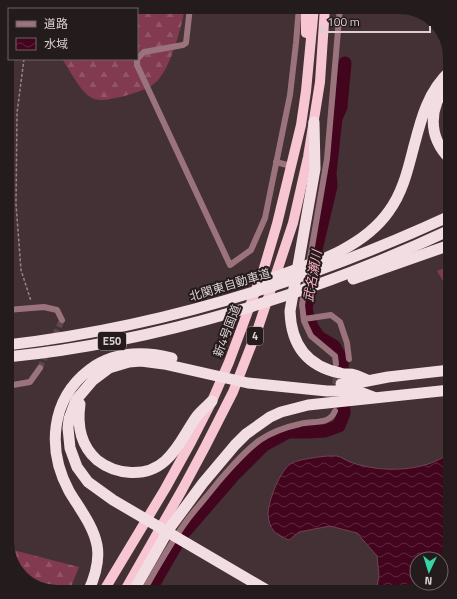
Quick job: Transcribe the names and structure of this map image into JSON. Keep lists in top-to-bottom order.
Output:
{
  "streets": {
    "highway": ["新4号国道", "4", "E50"]
  },
  "water": ["武名瀬川"],
  "legend": ["道路", "水域"],
  "scale_bar": "100 m",
  "north": "bottom"
}
